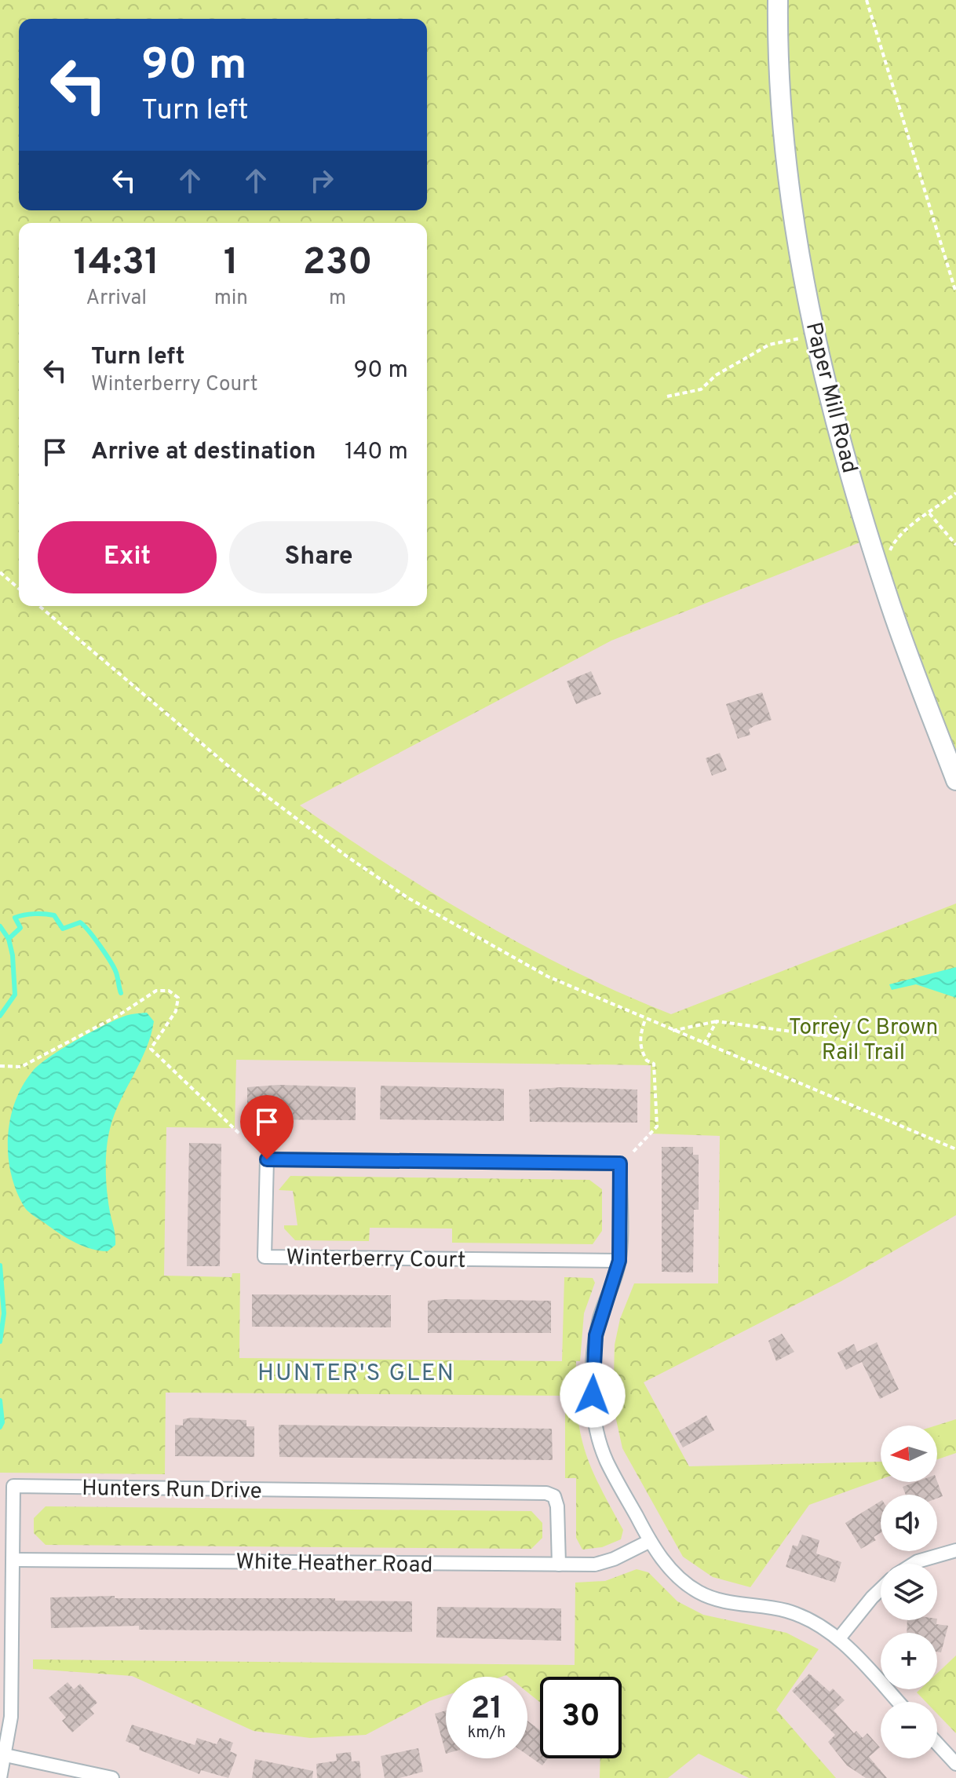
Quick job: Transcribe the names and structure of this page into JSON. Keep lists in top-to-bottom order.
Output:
{
  "streets": {
    "main road": ["Paper Mill Road"],
    "street": ["Winterberry Court", "Hunters Run Drive", "White Heather Road"]
  },
  "crossings": [
    ["Winterberry Court", "White Heather Road"],
    ["Hunters Run Drive", "White Heather Road"]
  ],
  "districts": ["HUNTER'S GLEN"],
  "parks": ["Torrey C Brown Rail Trail"],
  "north": "left",
  "page": {
    "turn": ["90 m", "Turn left"],
    "eta": [
      "14:31",
      "Arrival",
      "1",
      "min",
      "230",
      "m"
    ],
    "list": [
      {
        "name": "Turn left",
        "note": "Winterberry Court",
        "value": "90 m"
      },
      {
        "name": "Arrive at destination",
        "value": "140 m"
      }
    ],
    "buttons": ["Exit", "Share"],
    "map_buttons": ["+", "−"],
    "speed": "21 km/h",
    "limit": "30"
  }
}
